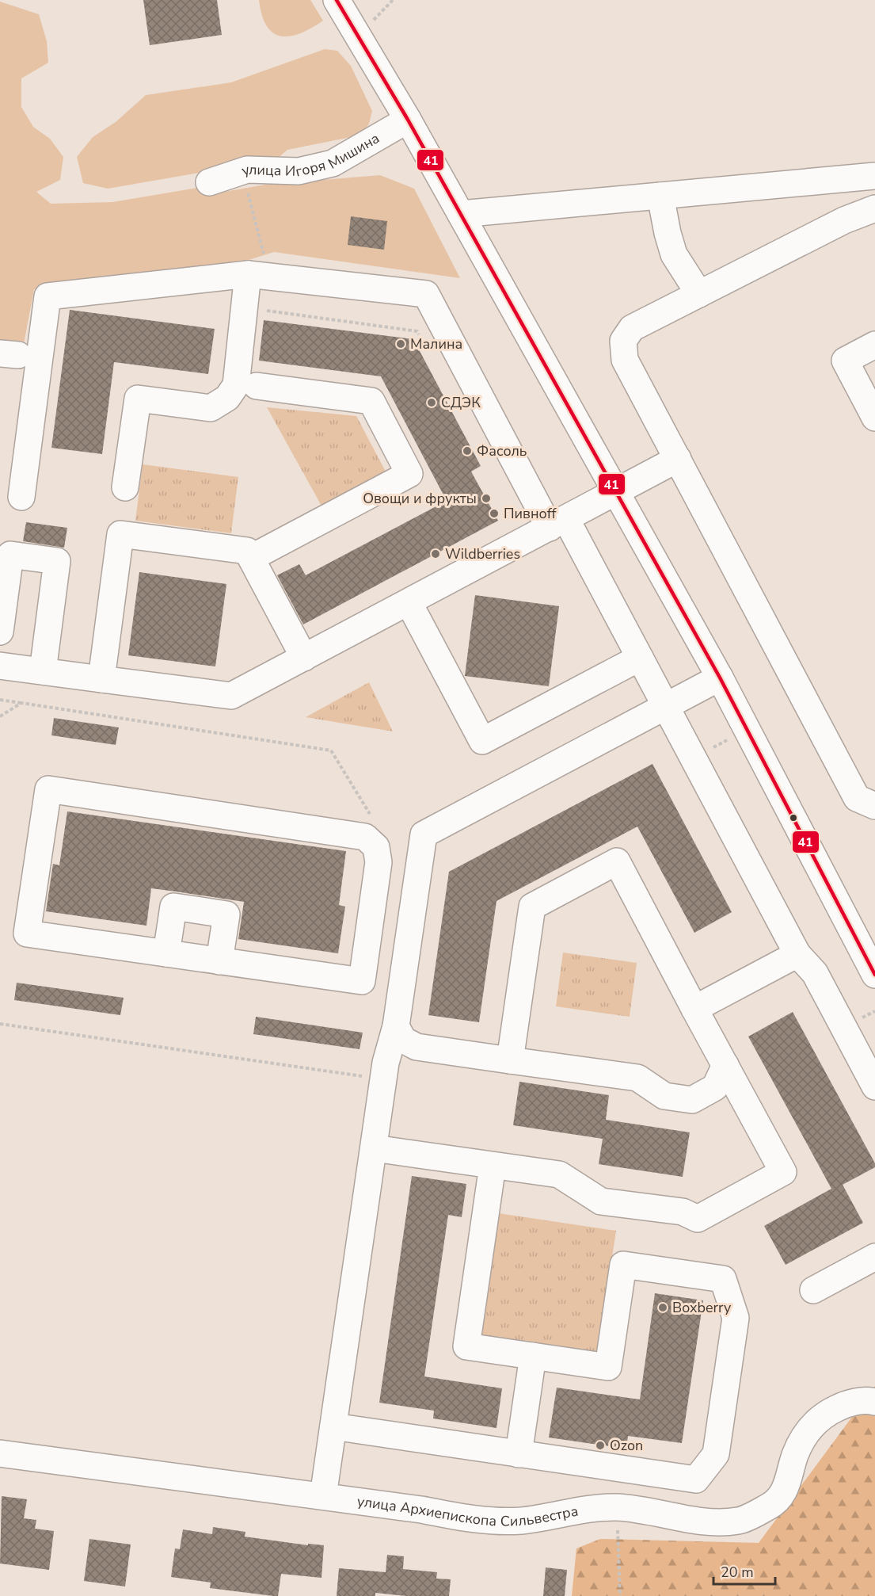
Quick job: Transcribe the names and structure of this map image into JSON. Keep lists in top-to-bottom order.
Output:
{
  "streets": {
    "street": ["улица Игоря Мишина", "улица Архиепископа Сильвестра"]
  },
  "places": [
    "Малина",
    "СДЭК",
    "Фасоль",
    "Овощи и фрукты",
    "Пивноff",
    "Wildberries",
    "Boxberry",
    "Ozon"
  ],
  "lines": ["transit line 41"],
  "scale_bar": "20 m"
}
